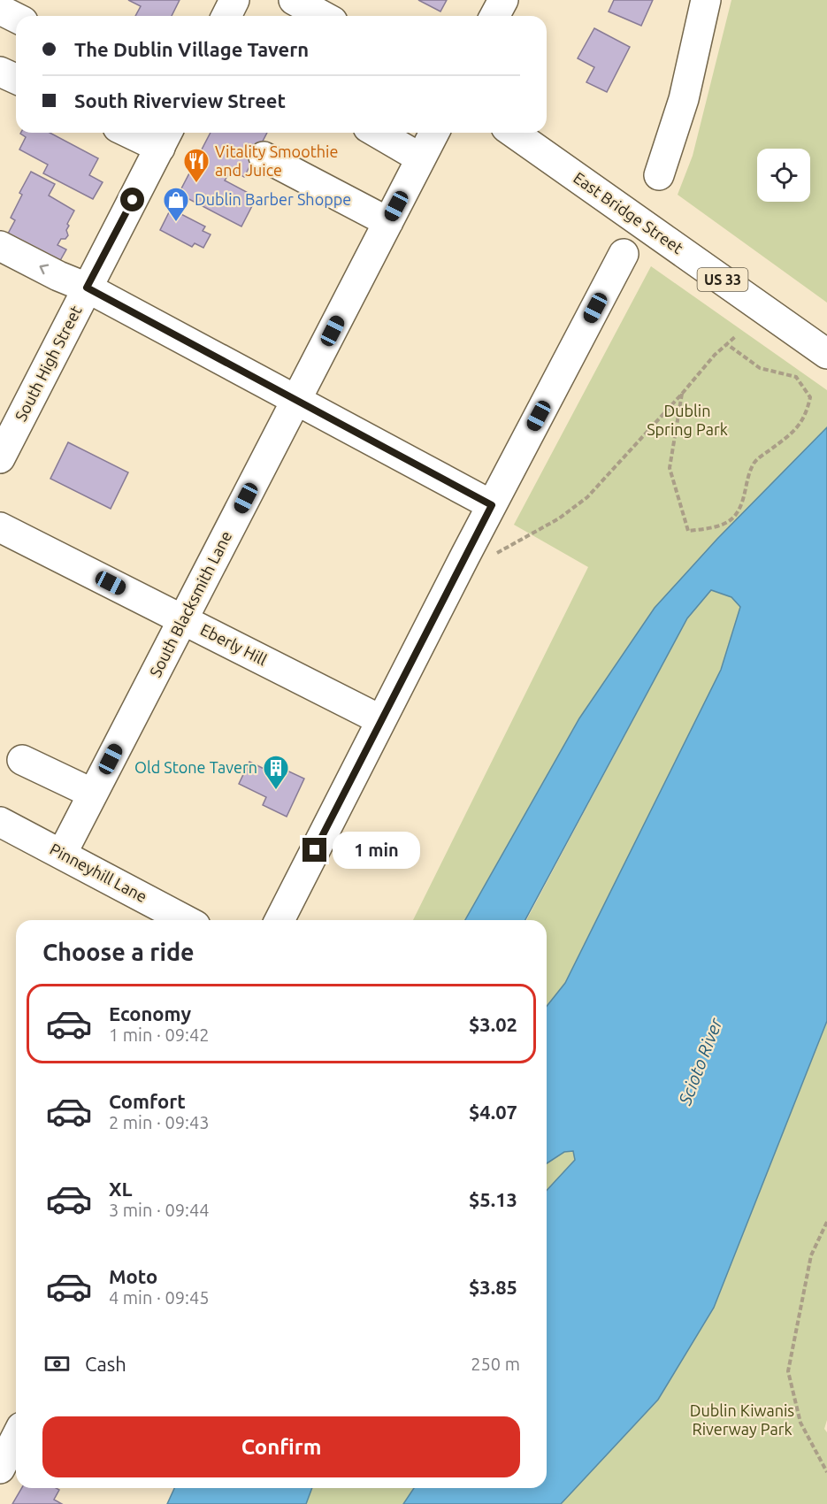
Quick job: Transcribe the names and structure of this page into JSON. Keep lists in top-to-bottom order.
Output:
{
  "streets": {
    "street": [
      "East Bridge Street",
      "US 33",
      "South High Street",
      "South Blacksmith Lane",
      "Eberly Hill",
      "Pinneyhill Lane"
    ]
  },
  "crossings": [
    ["South Blacksmith Lane", "Eberly Hill"],
    ["South Blacksmith Lane", "Pinneyhill Lane"]
  ],
  "water": ["Scioto River"],
  "parks": ["Dublin Spring Park", "Dublin Kiwanis Riverway Park"],
  "places": {
    "restaurant": ["Vitality Smoothie and Juice"],
    "shop": ["Dublin Barber Shoppe"],
    "building": ["Old Stone Tavern"]
  },
  "page": {
    "banner": ["The Dublin Village Tavern", "South Riverview Street"],
    "bubble": "1 min",
    "heading": "Choose a ride",
    "list": [
      {
        "name": "Economy",
        "note": "1 min · 09:42",
        "value": "$3.02"
      },
      {
        "name": "Comfort",
        "note": "2 min · 09:43",
        "value": "$4.07"
      },
      {
        "name": "XL",
        "note": "3 min · 09:44",
        "value": "$5.13"
      },
      {
        "name": "Moto",
        "note": "4 min · 09:45",
        "value": "$3.85"
      }
    ],
    "pay": ["Cash", "250 m"],
    "buttons": "Confirm"
  }
}
